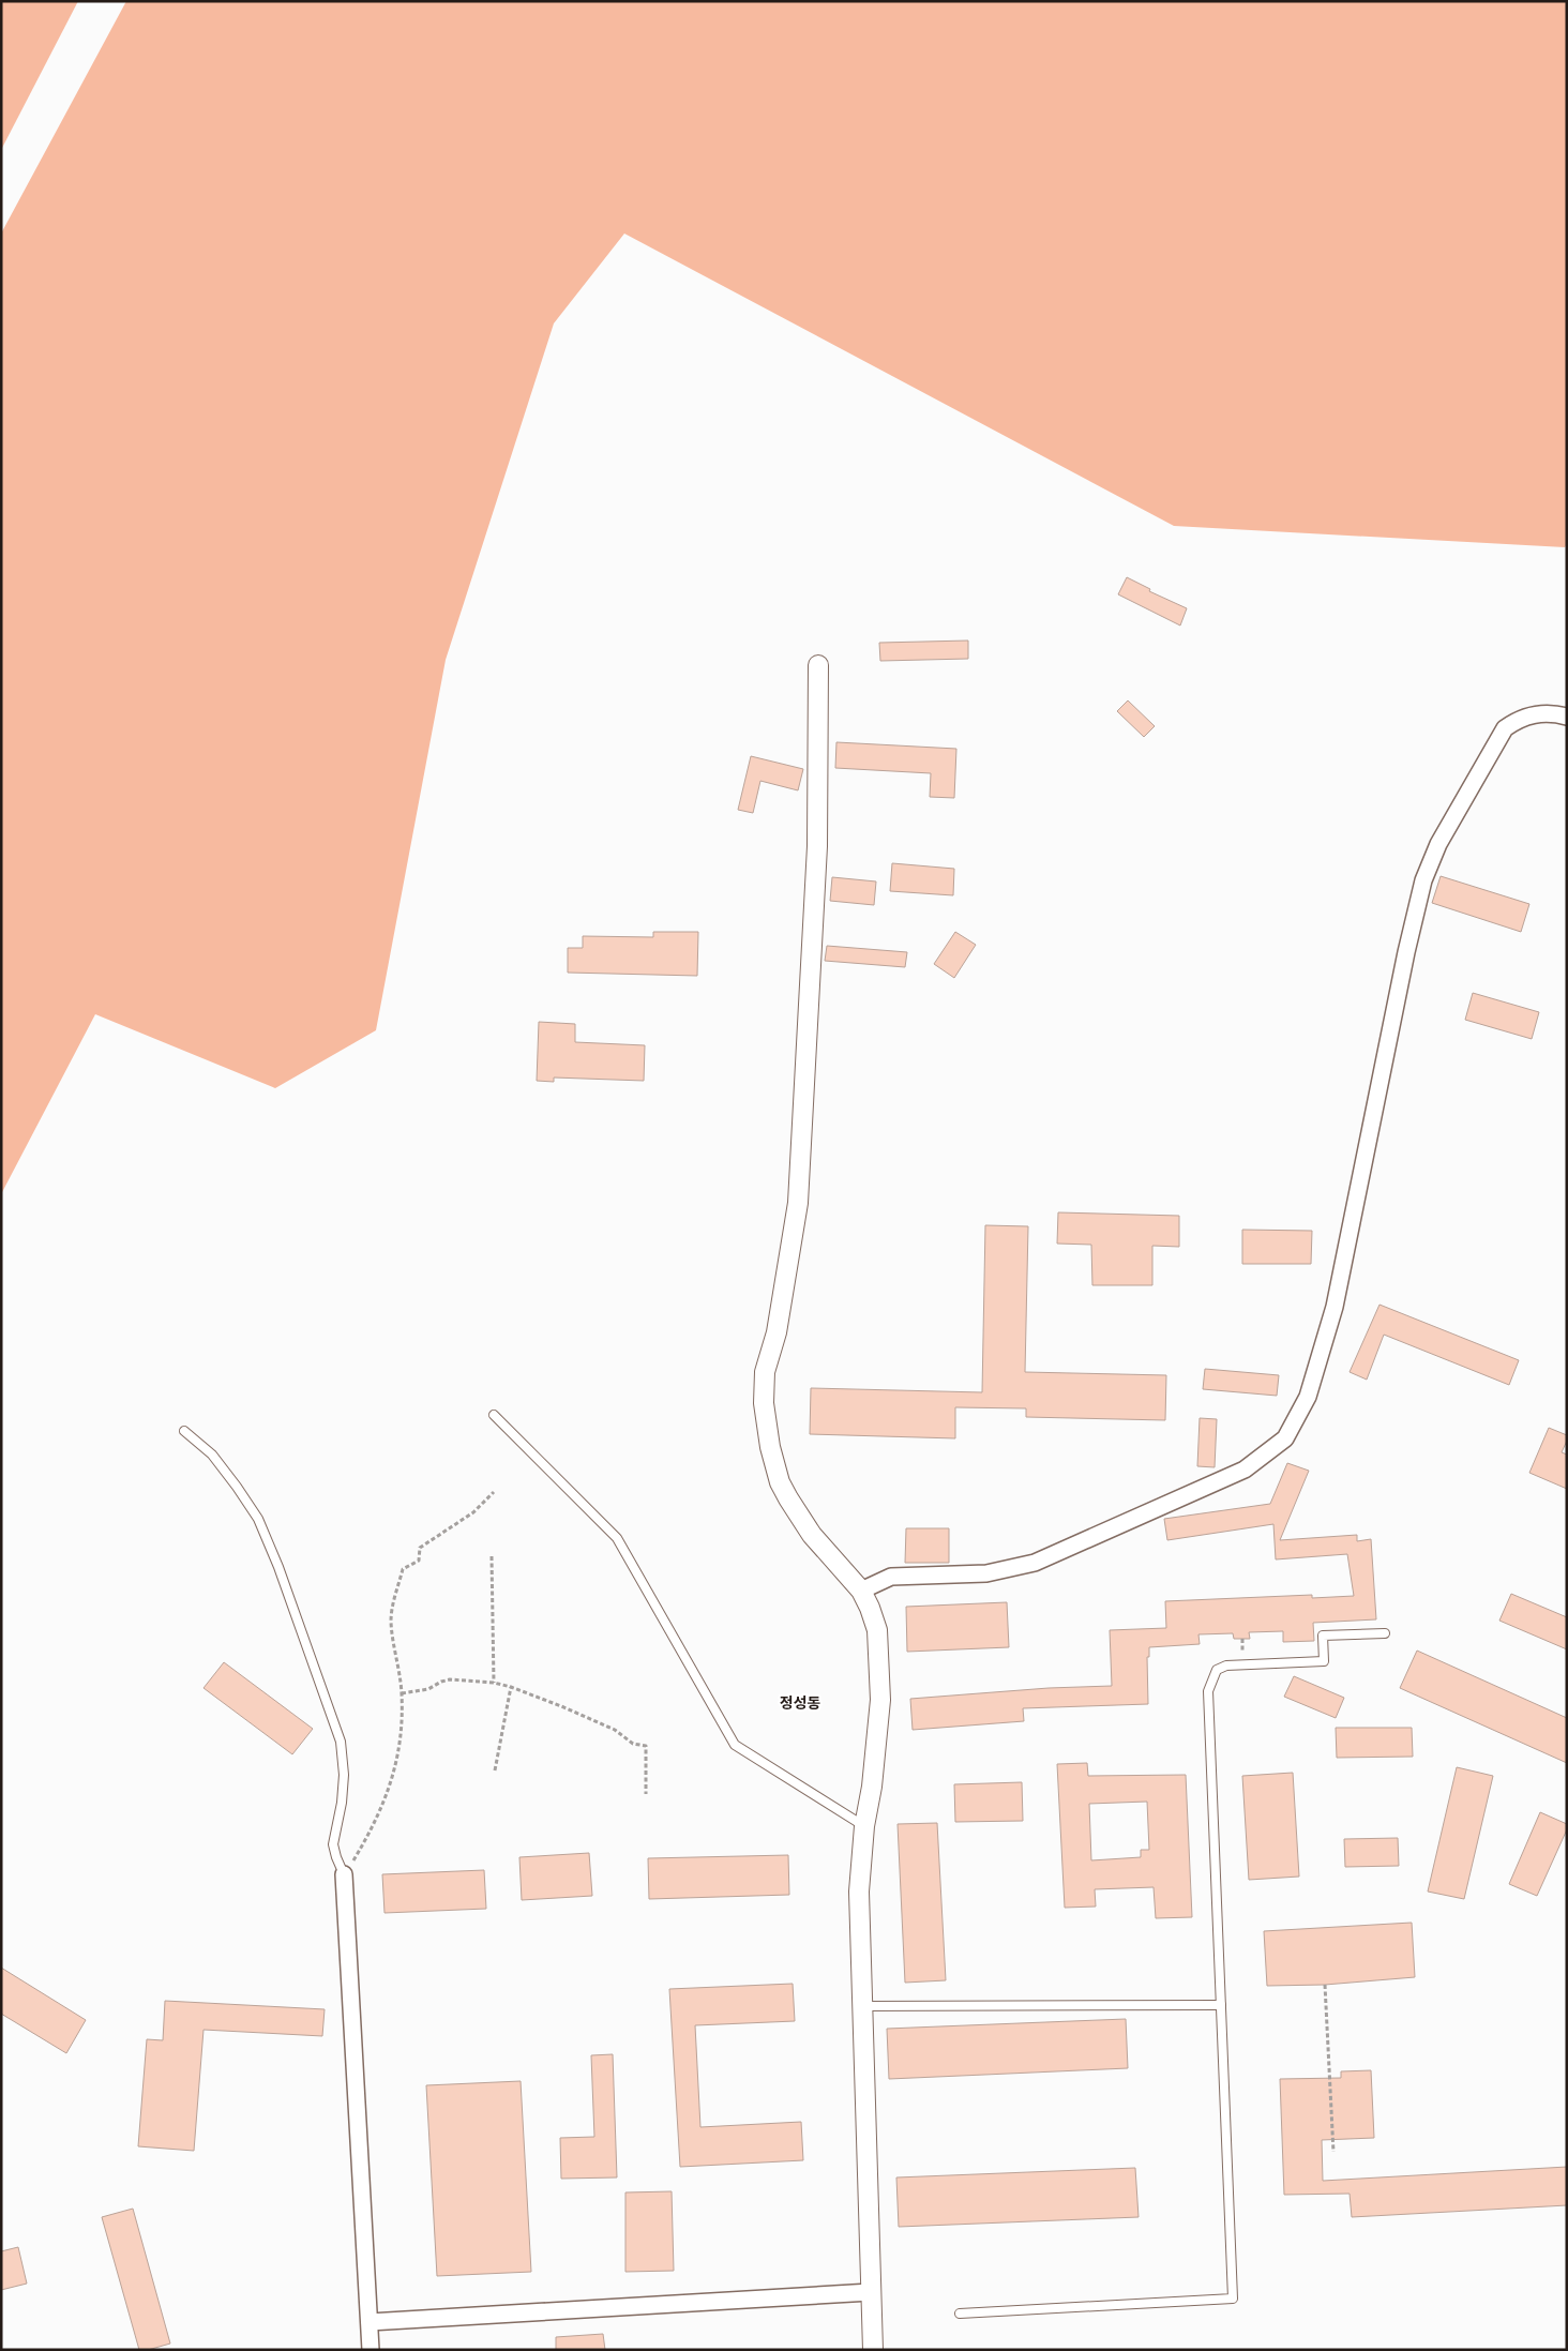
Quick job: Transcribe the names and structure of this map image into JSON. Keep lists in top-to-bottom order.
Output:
{
  "districts": ["정성동"]
}
